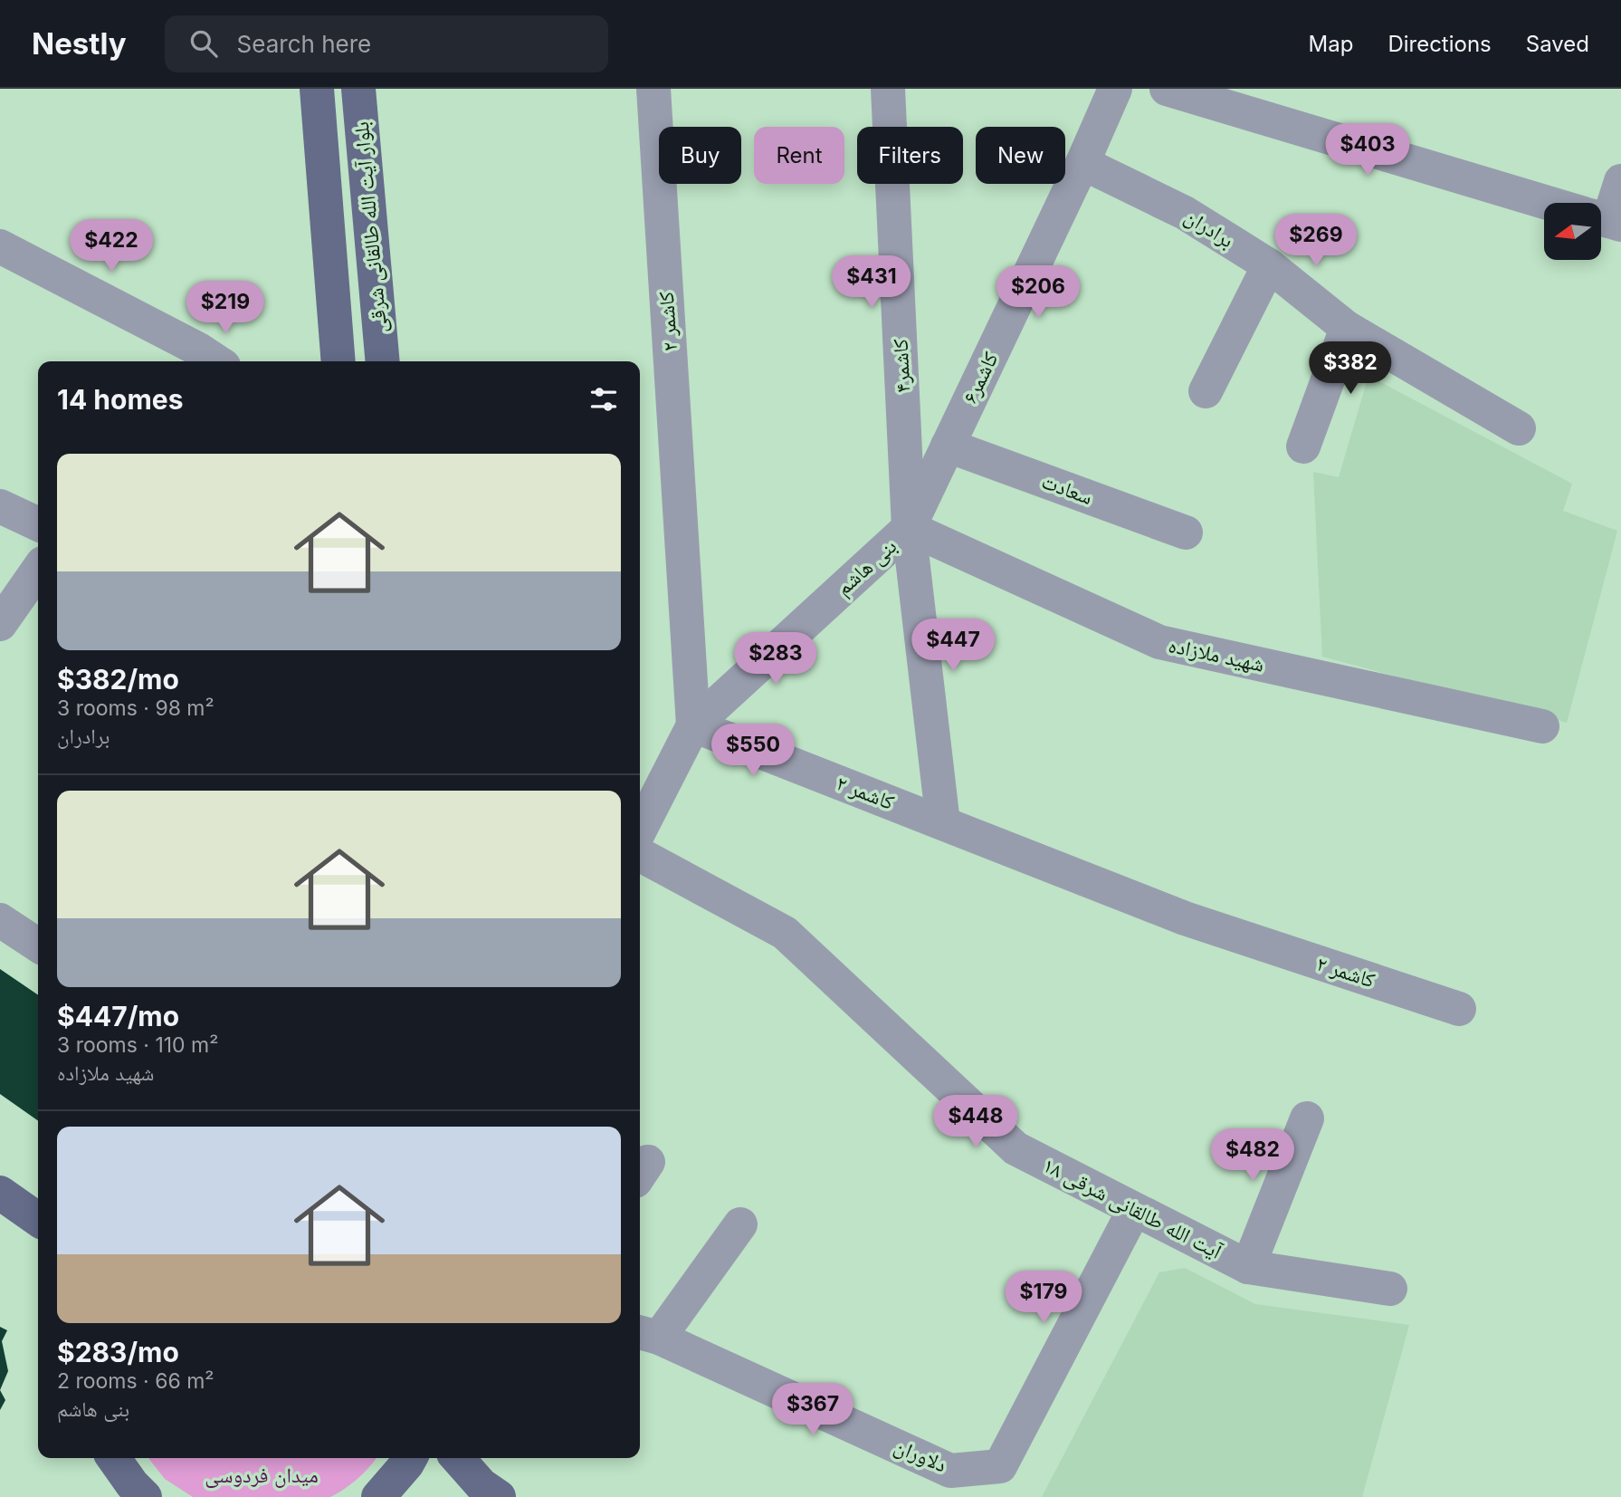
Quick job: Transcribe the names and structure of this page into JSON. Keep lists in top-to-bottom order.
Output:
{
  "streets": {
    "main road": ["بلوار آیت الله طالقانی شرقی"],
    "street": [
      "برادران",
      "کاشمر ۲",
      "کاشمر۴",
      "کاشمر۶",
      "سعادت",
      "بنی هاشم",
      "شهید ملازاده",
      "آیت الله طالقانی شرقی ۱۸",
      "دلاوران"
    ]
  },
  "crossings": [
    ["برادران", "کاشمر۶"],
    ["کاشمر ۲", "کاشمر۴"],
    ["کاشمر ۲", "بنی هاشم"],
    ["کاشمر۴", "کاشمر۶"],
    ["کاشمر۴", "بنی هاشم"],
    ["کاشمر۴", "شهید ملازاده"],
    ["کاشمر۶", "سعادت"],
    ["کاشمر۶", "بنی هاشم"],
    ["کاشمر۶", "شهید ملازاده"],
    ["بنی هاشم", "شهید ملازاده"],
    ["آیت الله طالقانی شرقی ۱۸", "دلاوران"]
  ],
  "parks": ["میدان فردوسی"],
  "north": "left",
  "page": {
    "header": "Nestly",
    "search": "Search here",
    "nav": ["Map", "Directions", "Saved"],
    "price": [
      "$403",
      "$269",
      "$422",
      "$431",
      "$206",
      "$219",
      "$382",
      "$447",
      "$283",
      "$550",
      "$448",
      "$482",
      "$179",
      "$367"
    ],
    "chip": [
      "Buy",
      "Rent",
      "Filters",
      "New"
    ],
    "heading": "14 homes",
    "list": [
      {
        "name": "$382/mo",
        "note": "3 rooms · 98 m² · برادران"
      },
      {
        "name": "$447/mo",
        "note": "3 rooms · 110 m² · شهید ملازاده"
      },
      {
        "name": "$283/mo",
        "note": "2 rooms · 66 m² · بنی هاشم"
      }
    ]
  }
}
